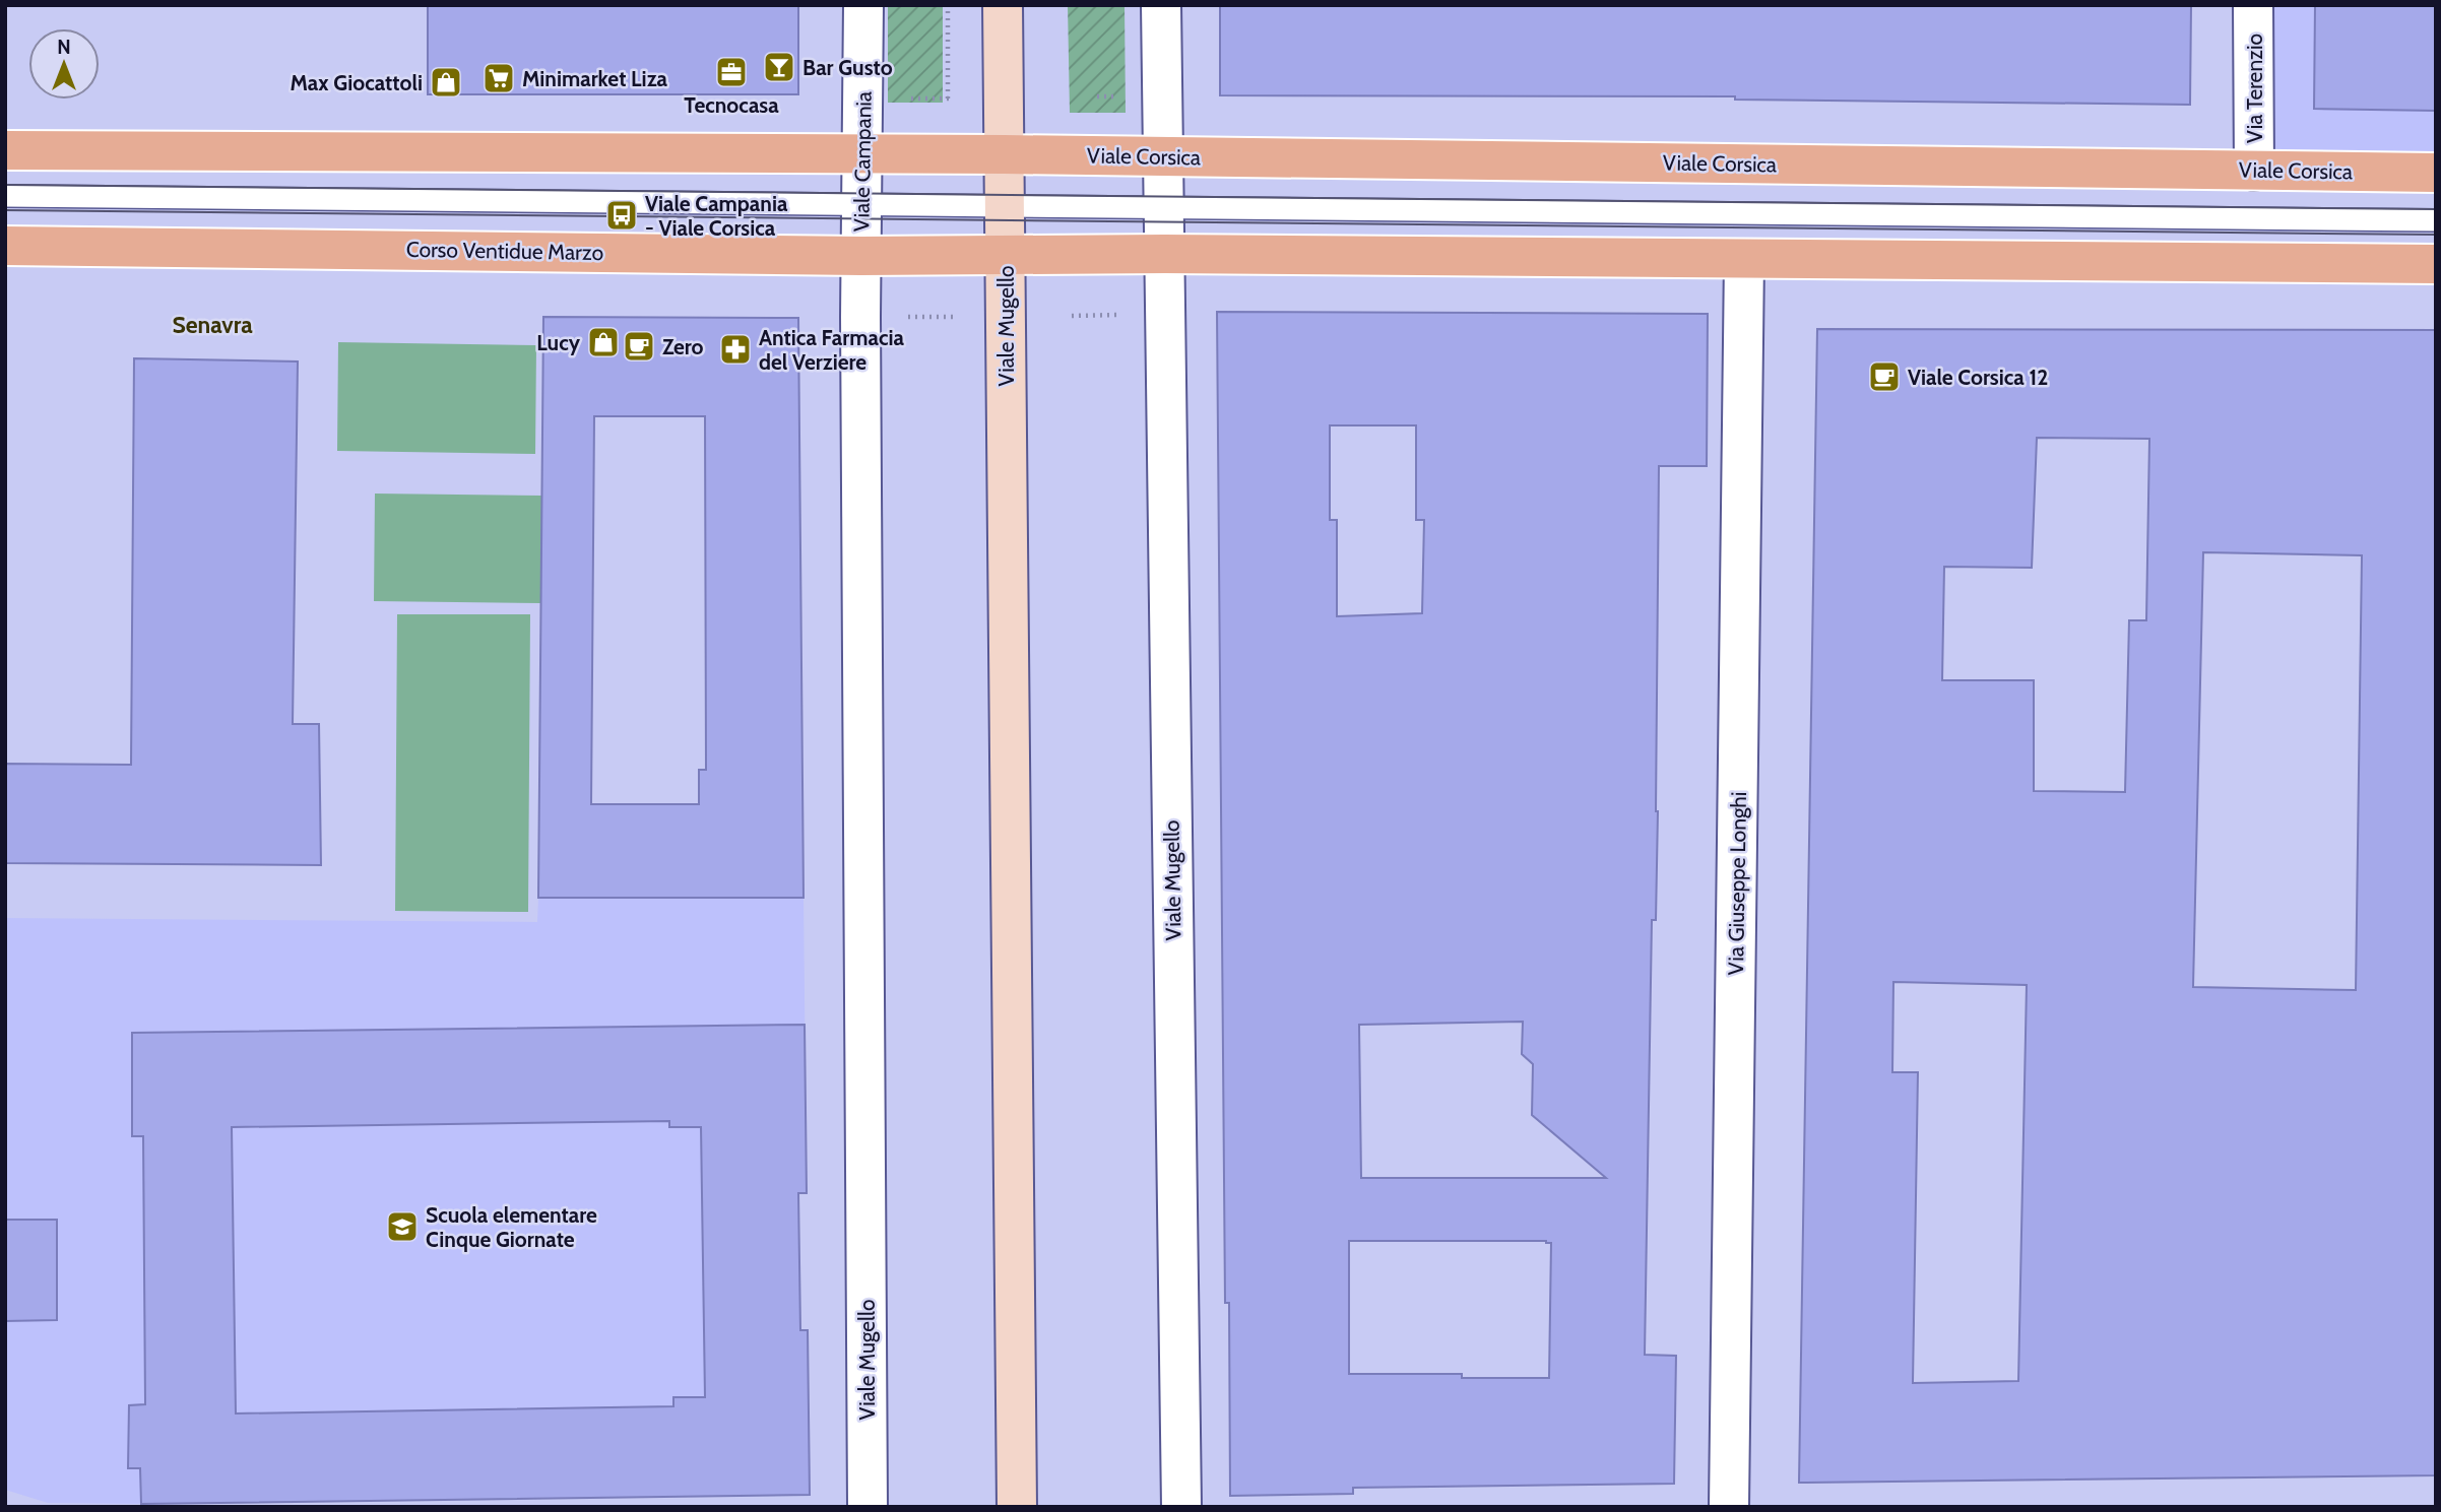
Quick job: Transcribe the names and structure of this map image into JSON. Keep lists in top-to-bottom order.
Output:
{
  "streets": {
    "main road": ["Viale Corsica", "Corso Ventidue Marzo", "Viale Mugello"],
    "street": ["Via Terenzio", "Viale Campania", "Via Giuseppe Longhi"]
  },
  "crossings": [
    ["Via Terenzio", "Viale Corsica"],
    ["Viale Campania", "Corso Ventidue Marzo"],
    ["Viale Campania", "Viale Mugello"],
    ["Corso Ventidue Marzo", "Viale Mugello"]
  ],
  "districts": ["Senavra"],
  "places": {
    "bar": ["Bar Gusto"],
    "office": ["Tecnocasa"],
    "supermarket": ["Minimarket Liza"],
    "shop": ["Max Giocattoli", "Lucy"],
    "bus stop": ["Viale Campania - Viale Corsica"],
    "cafe": ["Zero", "Viale Corsica 12"],
    "pharmacy": ["Antica Farmacia del Verziere"],
    "school or university": ["Scuola elementare Cinque Giornate"]
  },
  "north": "top"
}
